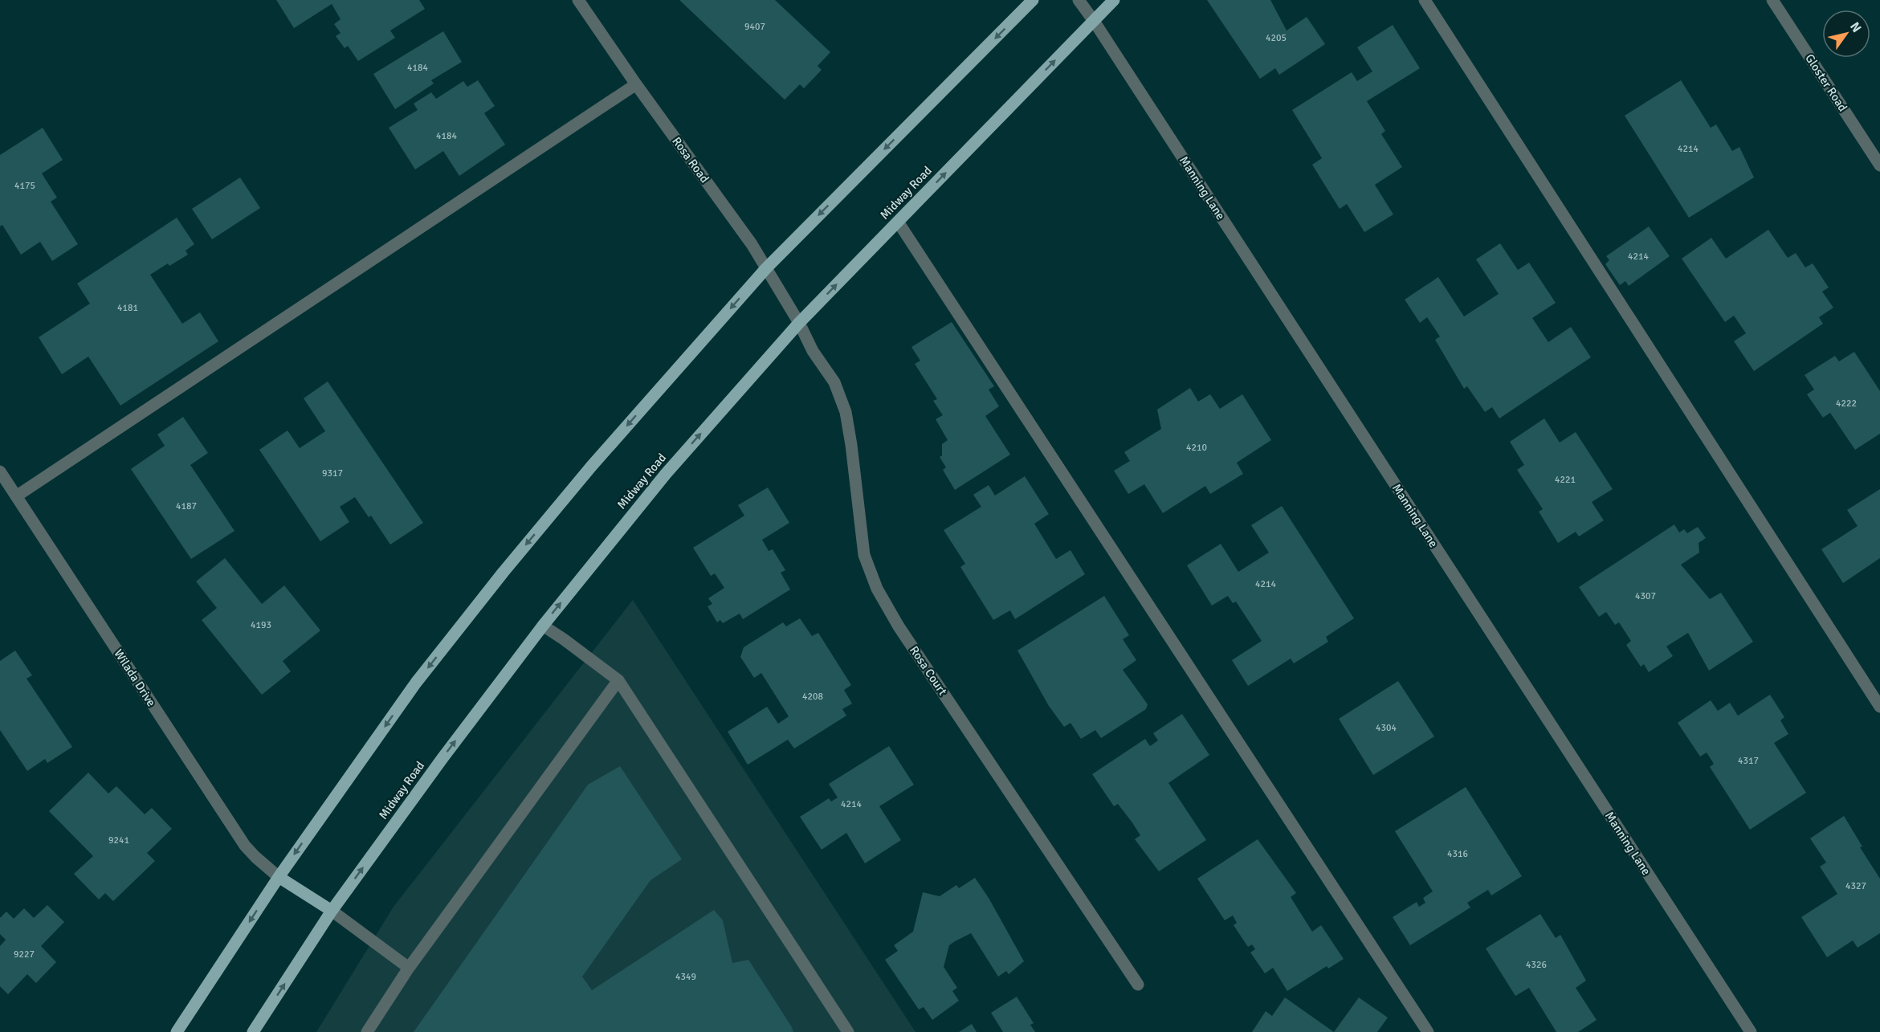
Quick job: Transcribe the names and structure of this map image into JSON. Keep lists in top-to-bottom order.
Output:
{
  "streets": {
    "main road": ["Midway Road"],
    "street": [
      "Gloster Road",
      "Rosa Road",
      "Manning Lane",
      "Rosa Court",
      "Wilada Drive"
    ]
  },
  "crossings": [
    ["Rosa Road", "Midway Road"],
    ["Rosa Road", "Rosa Court"],
    ["Manning Lane", "Midway Road"],
    ["Midway Road", "Rosa Court"]
  ],
  "house_numbers": [
    "9407",
    "4205",
    "4184",
    "4184",
    "4214",
    "4175",
    "4214",
    "4181",
    "4222",
    "4210",
    "9317",
    "4221",
    "4187",
    "4214",
    "4307",
    "4193",
    "4208",
    "4304",
    "4317",
    "4214",
    "9241",
    "4316",
    "4327",
    "9227",
    "4326",
    "4349"
  ],
  "north": "top right"
}
